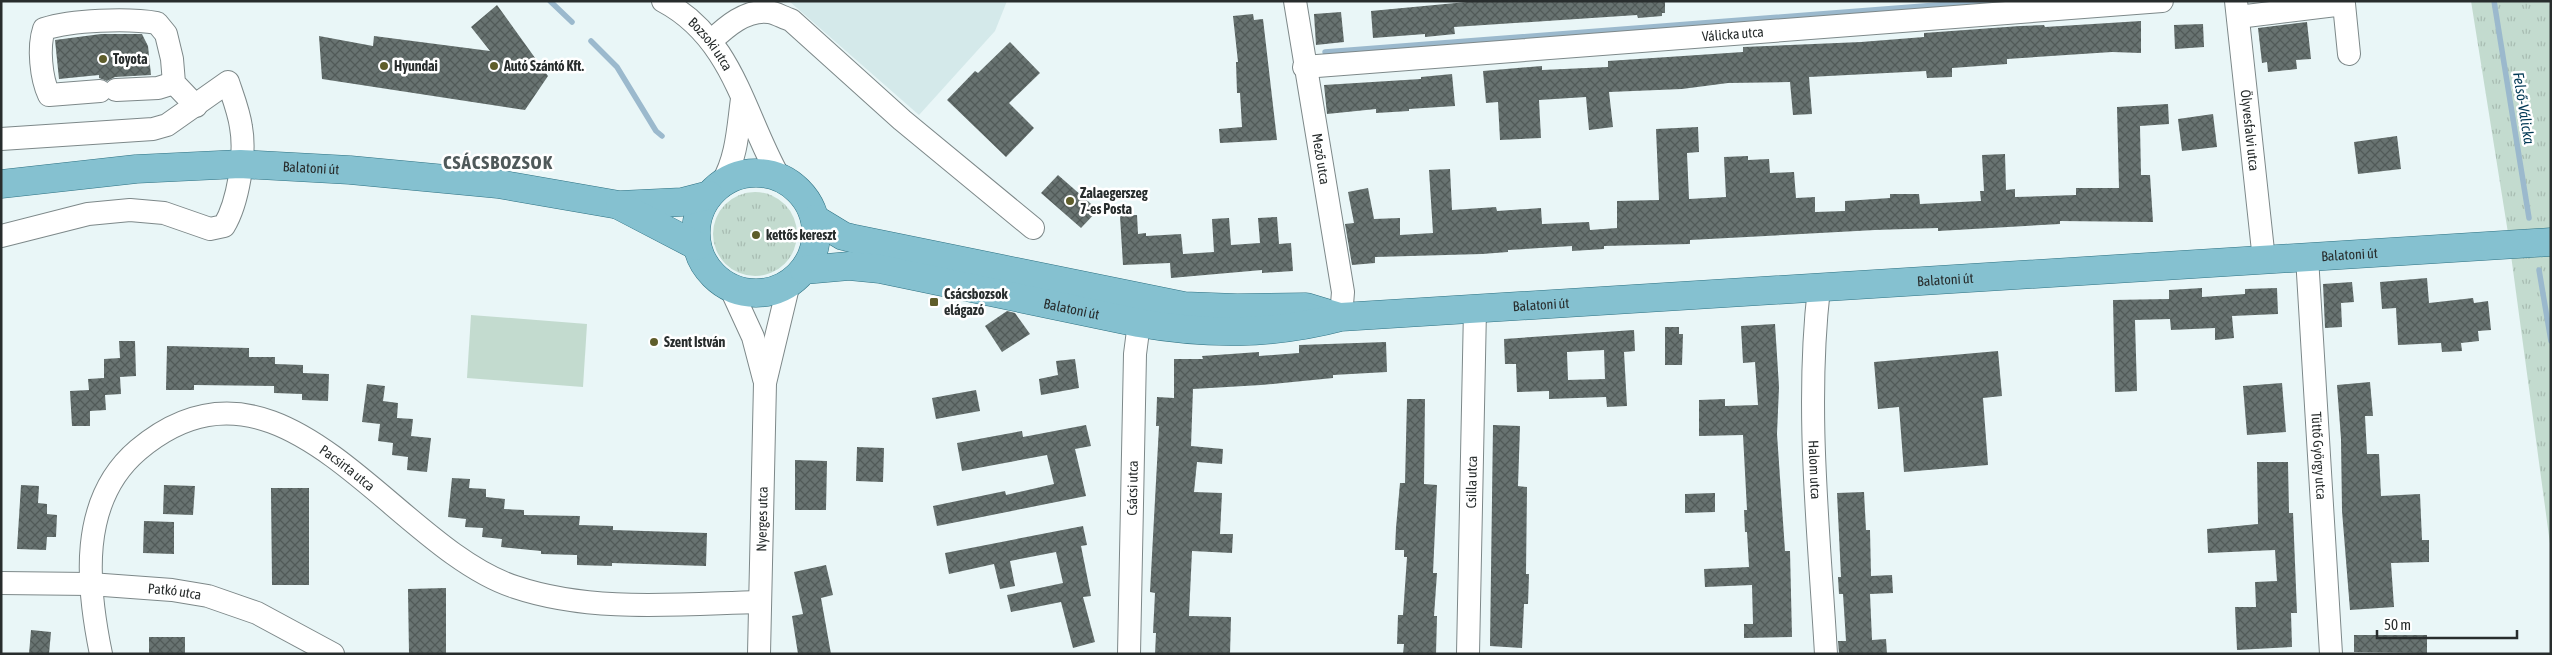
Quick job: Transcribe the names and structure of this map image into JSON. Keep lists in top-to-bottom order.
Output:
{
  "streets": {
    "main road": ["Balatoni út"],
    "street": [
      "Válicka utca",
      "Bozsoki utca",
      "Ölyvesfalvi utca",
      "Mező utca",
      "Tüttő György utca",
      "Pacsirta utca",
      "Halom utca",
      "Csilla utca",
      "Csácsi utca",
      "Nyerges utca",
      "Patkó utca"
    ]
  },
  "crossings": [
    ["Válicka utca", "Mező utca"],
    ["Bozsoki utca", "Balatoni út"],
    ["Bozsoki utca", "Nyerges utca"],
    ["Ölyvesfalvi utca", "Balatoni út"],
    ["Mező utca", "Balatoni út"],
    ["Balatoni út", "Tüttő György utca"],
    ["Balatoni út", "Halom utca"],
    ["Balatoni út", "Csilla utca"],
    ["Balatoni út", "Csácsi utca"],
    ["Balatoni út", "Nyerges utca"],
    ["Pacsirta utca", "Nyerges utca"],
    ["Pacsirta utca", "Patkó utca"]
  ],
  "districts": ["CSÁCSBOZSOK"],
  "water": ["Felső-Válicka"],
  "places": {
    "other": [
      "Toyota",
      "Hyundai",
      "Autó Szántó Kft.",
      "Zalaegerszeg 7-es Posta",
      "kettős kereszt",
      "Szent István"
    ],
    "transit": ["Csácsbozsok elágazó"]
  },
  "scale_bar": "50 m"
}
